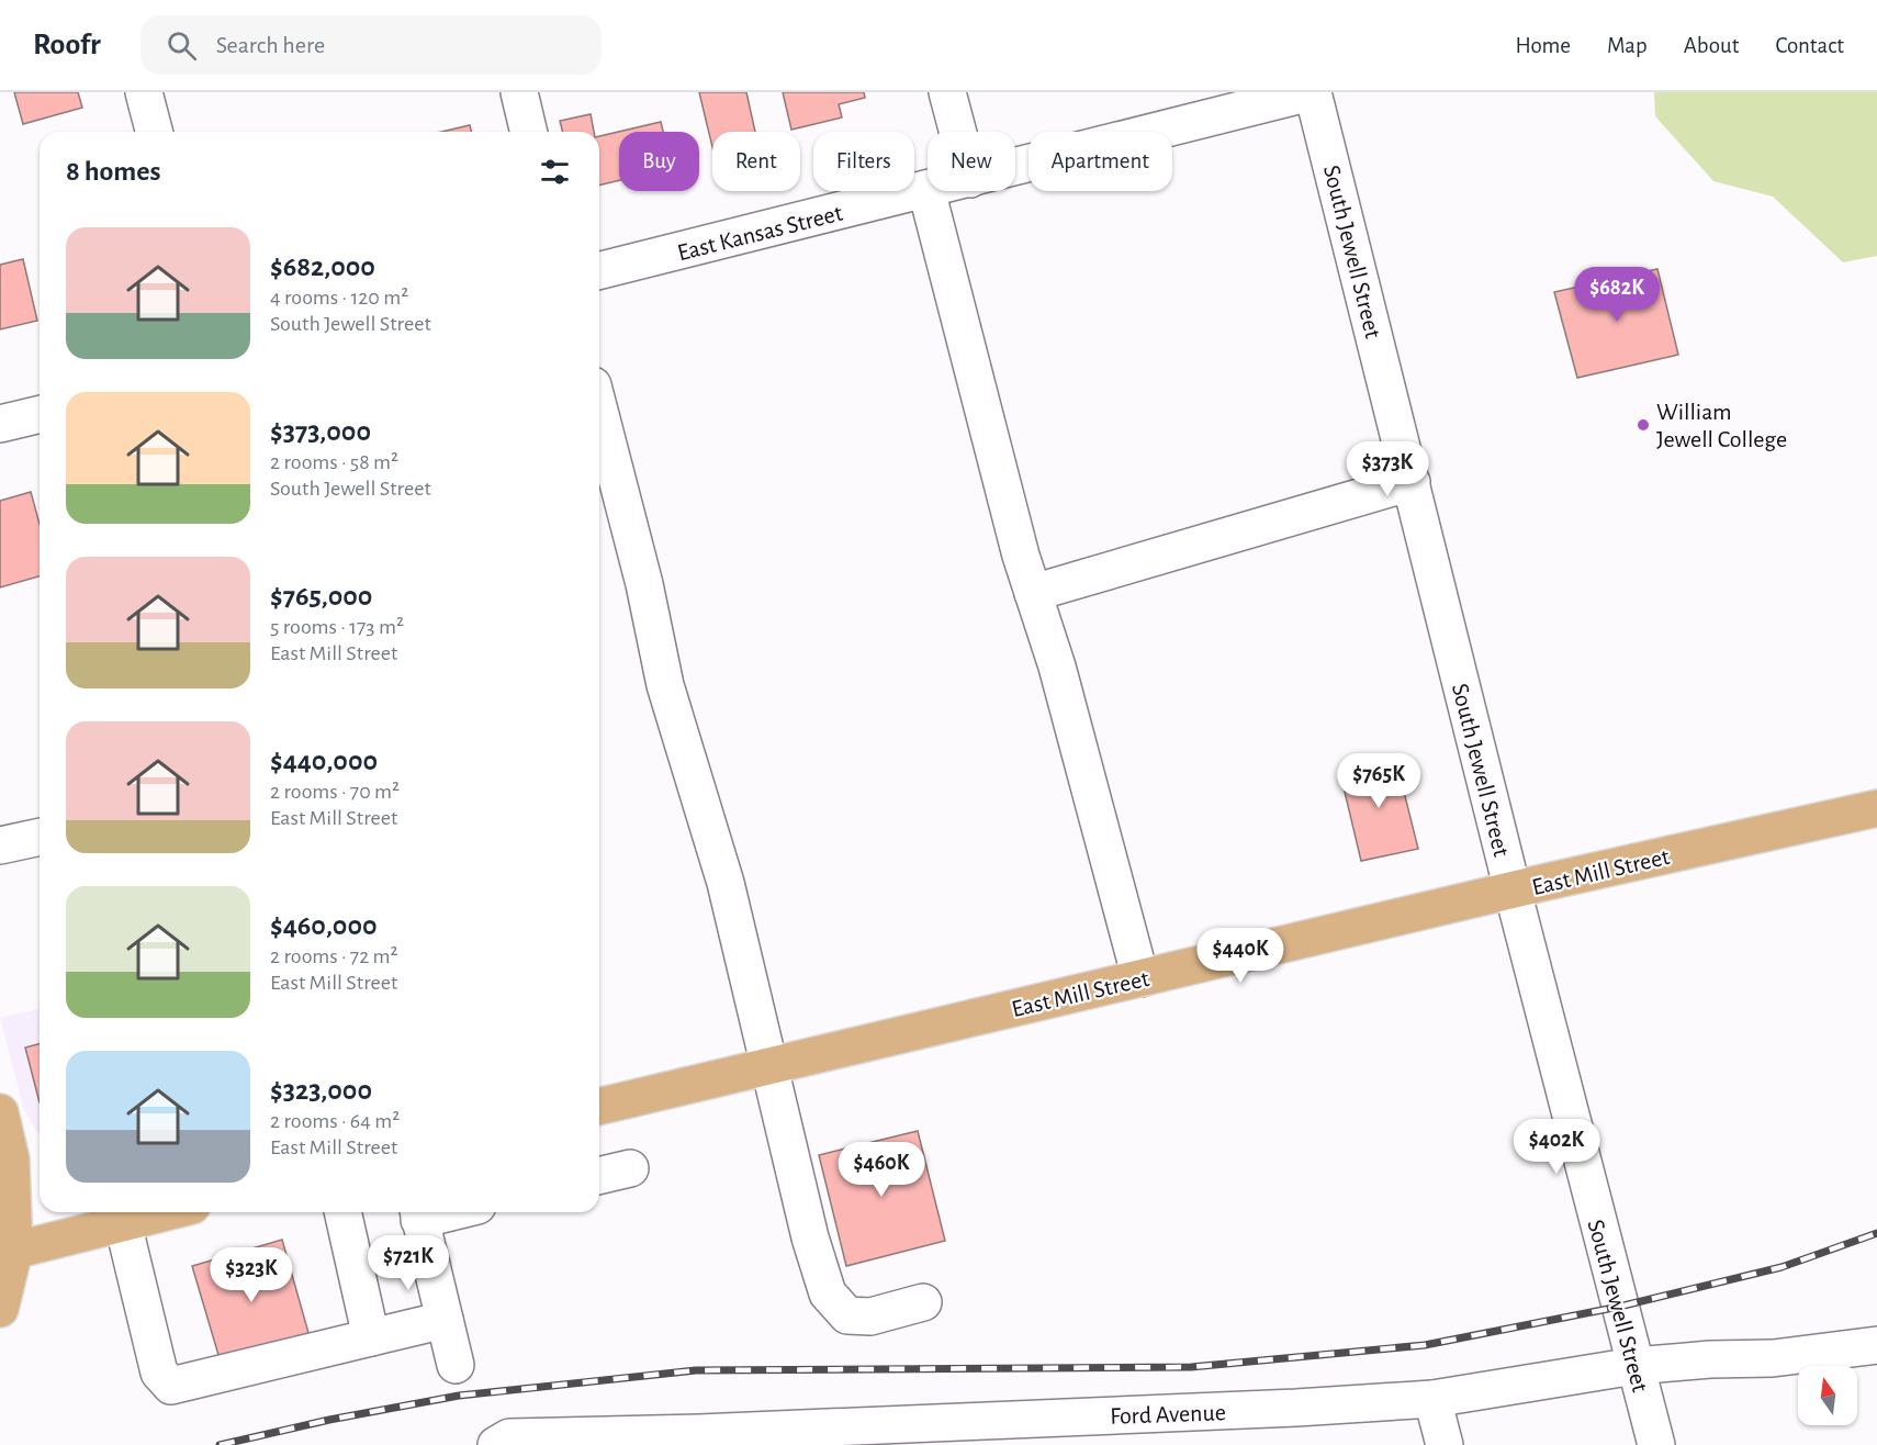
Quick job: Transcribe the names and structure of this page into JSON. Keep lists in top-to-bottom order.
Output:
{
  "streets": {
    "main road": ["East Mill Street"],
    "street": ["East Kansas Street", "South Jewell Street", "Ford Avenue"]
  },
  "crossings": [
    ["East Kansas Street", "South Jewell Street"],
    ["South Jewell Street", "East Mill Street"],
    ["South Jewell Street", "Ford Avenue"]
  ],
  "places": ["William Jewell College"],
  "north": "top",
  "page": {
    "header": "Roofr",
    "search": "Search here",
    "nav": [
      "Home",
      "Map",
      "About",
      "Contact"
    ],
    "chip": [
      "Buy",
      "Rent",
      "Filters",
      "New",
      "Apartment"
    ],
    "heading": "8 homes",
    "list": [
      {
        "name": "$682,000",
        "note": "4 rooms · 120 m² · South Jewell Street"
      },
      {
        "name": "$373,000",
        "note": "2 rooms · 58 m² · South Jewell Street"
      },
      {
        "name": "$765,000",
        "note": "5 rooms · 173 m² · East Mill Street"
      },
      {
        "name": "$440,000",
        "note": "2 rooms · 70 m² · East Mill Street"
      },
      {
        "name": "$460,000",
        "note": "2 rooms · 72 m² · East Mill Street"
      },
      {
        "name": "$323,000",
        "note": "2 rooms · 64 m² · East Mill Street"
      }
    ],
    "price": [
      "$682K",
      "$373K",
      "$765K",
      "$440K",
      "$402K",
      "$460K",
      "$721K",
      "$323K"
    ]
  }
}
